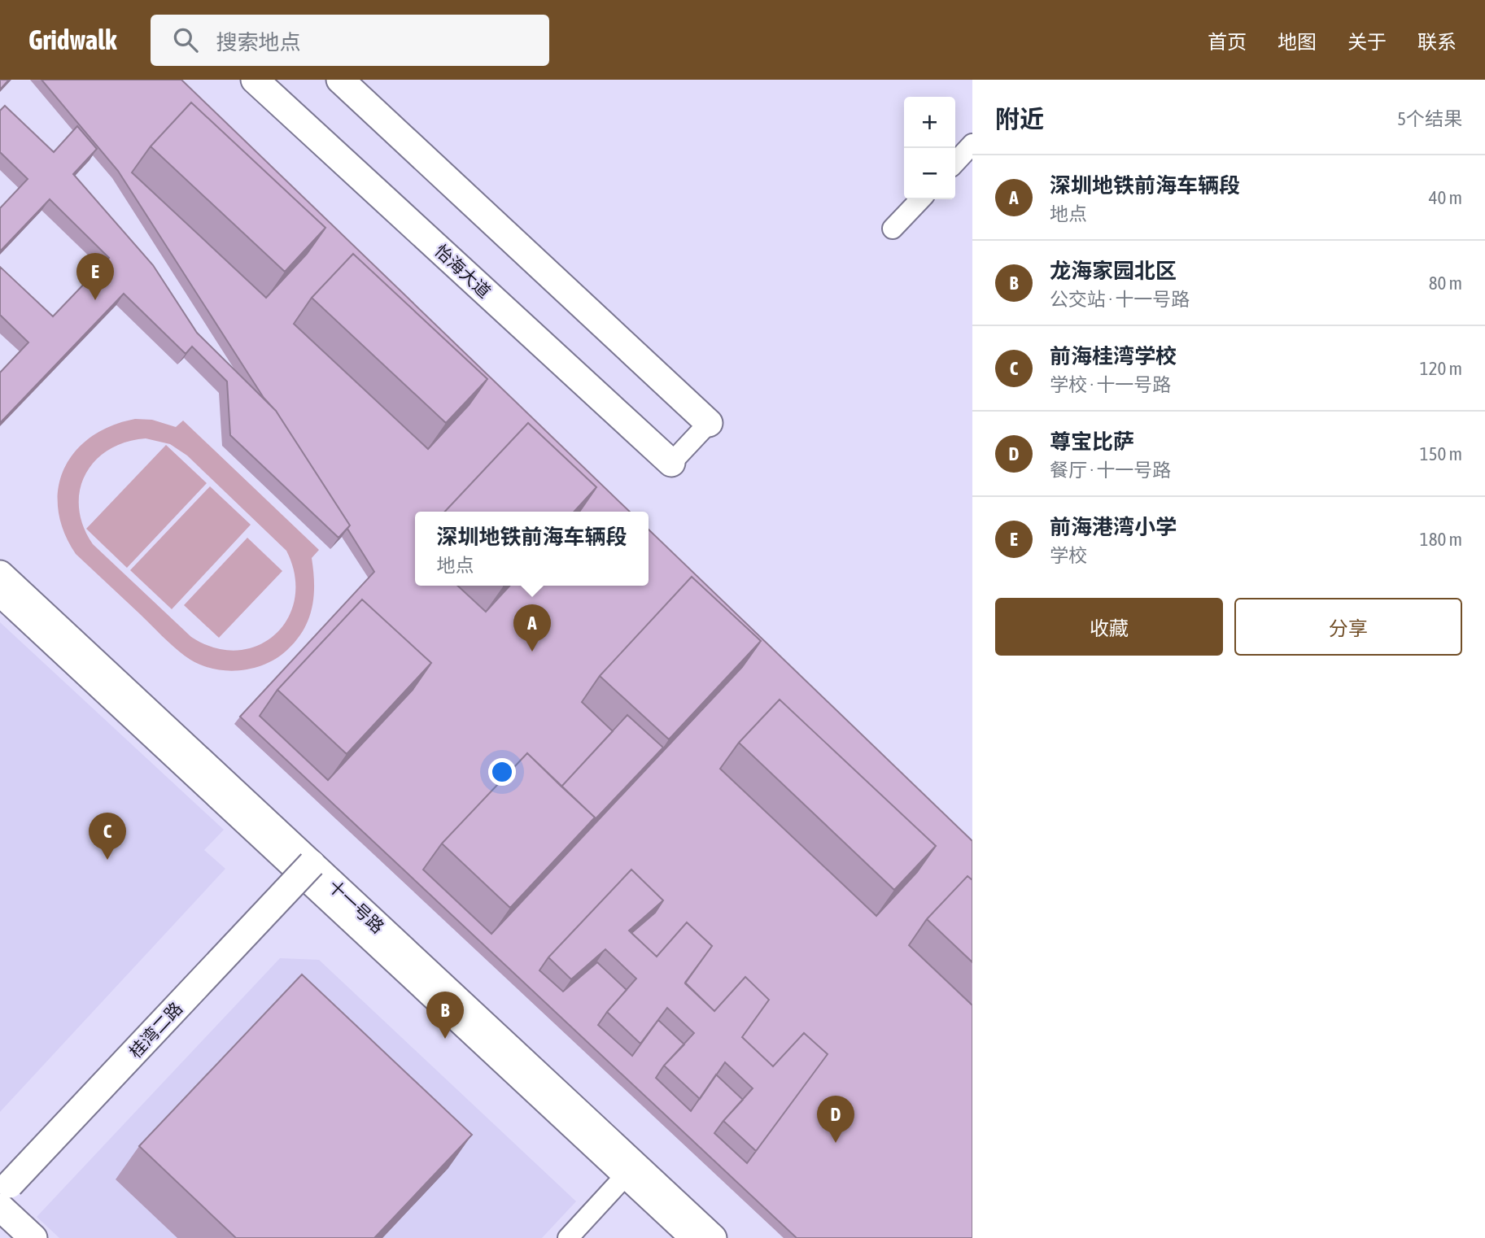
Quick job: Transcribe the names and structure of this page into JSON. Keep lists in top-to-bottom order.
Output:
{
  "streets": {
    "street": ["怡海大道", "十一号路", "桂湾二路"]
  },
  "crossings": [
    ["十一号路", "桂湾二路"]
  ],
  "page": {
    "header": "Gridwalk",
    "search": "搜索地点",
    "nav": [
      "首页",
      "地图",
      "关于",
      "联系"
    ],
    "heading": ["附近", "5个结果"],
    "map_buttons": ["+", "−"],
    "list": [
      {
        "mark": "A",
        "name": "深圳地铁前海车辆段",
        "note": "地点",
        "value": "40 m"
      },
      {
        "mark": "B",
        "name": "龙海家园北区",
        "note": "公交站 · 十一号路",
        "value": "80 m"
      },
      {
        "mark": "C",
        "name": "前海桂湾学校",
        "note": "学校 · 十一号路",
        "value": "120 m"
      },
      {
        "mark": "D",
        "name": "尊宝比萨",
        "note": "餐厅 · 十一号路",
        "value": "150 m"
      },
      {
        "mark": "E",
        "name": "前海港湾小学",
        "note": "学校",
        "value": "180 m"
      }
    ],
    "pins": [
      "E",
      "A",
      "C",
      "B",
      "D"
    ],
    "popup": ["深圳地铁前海车辆段", "地点"],
    "buttons": ["收藏", "分享"]
  }
}
